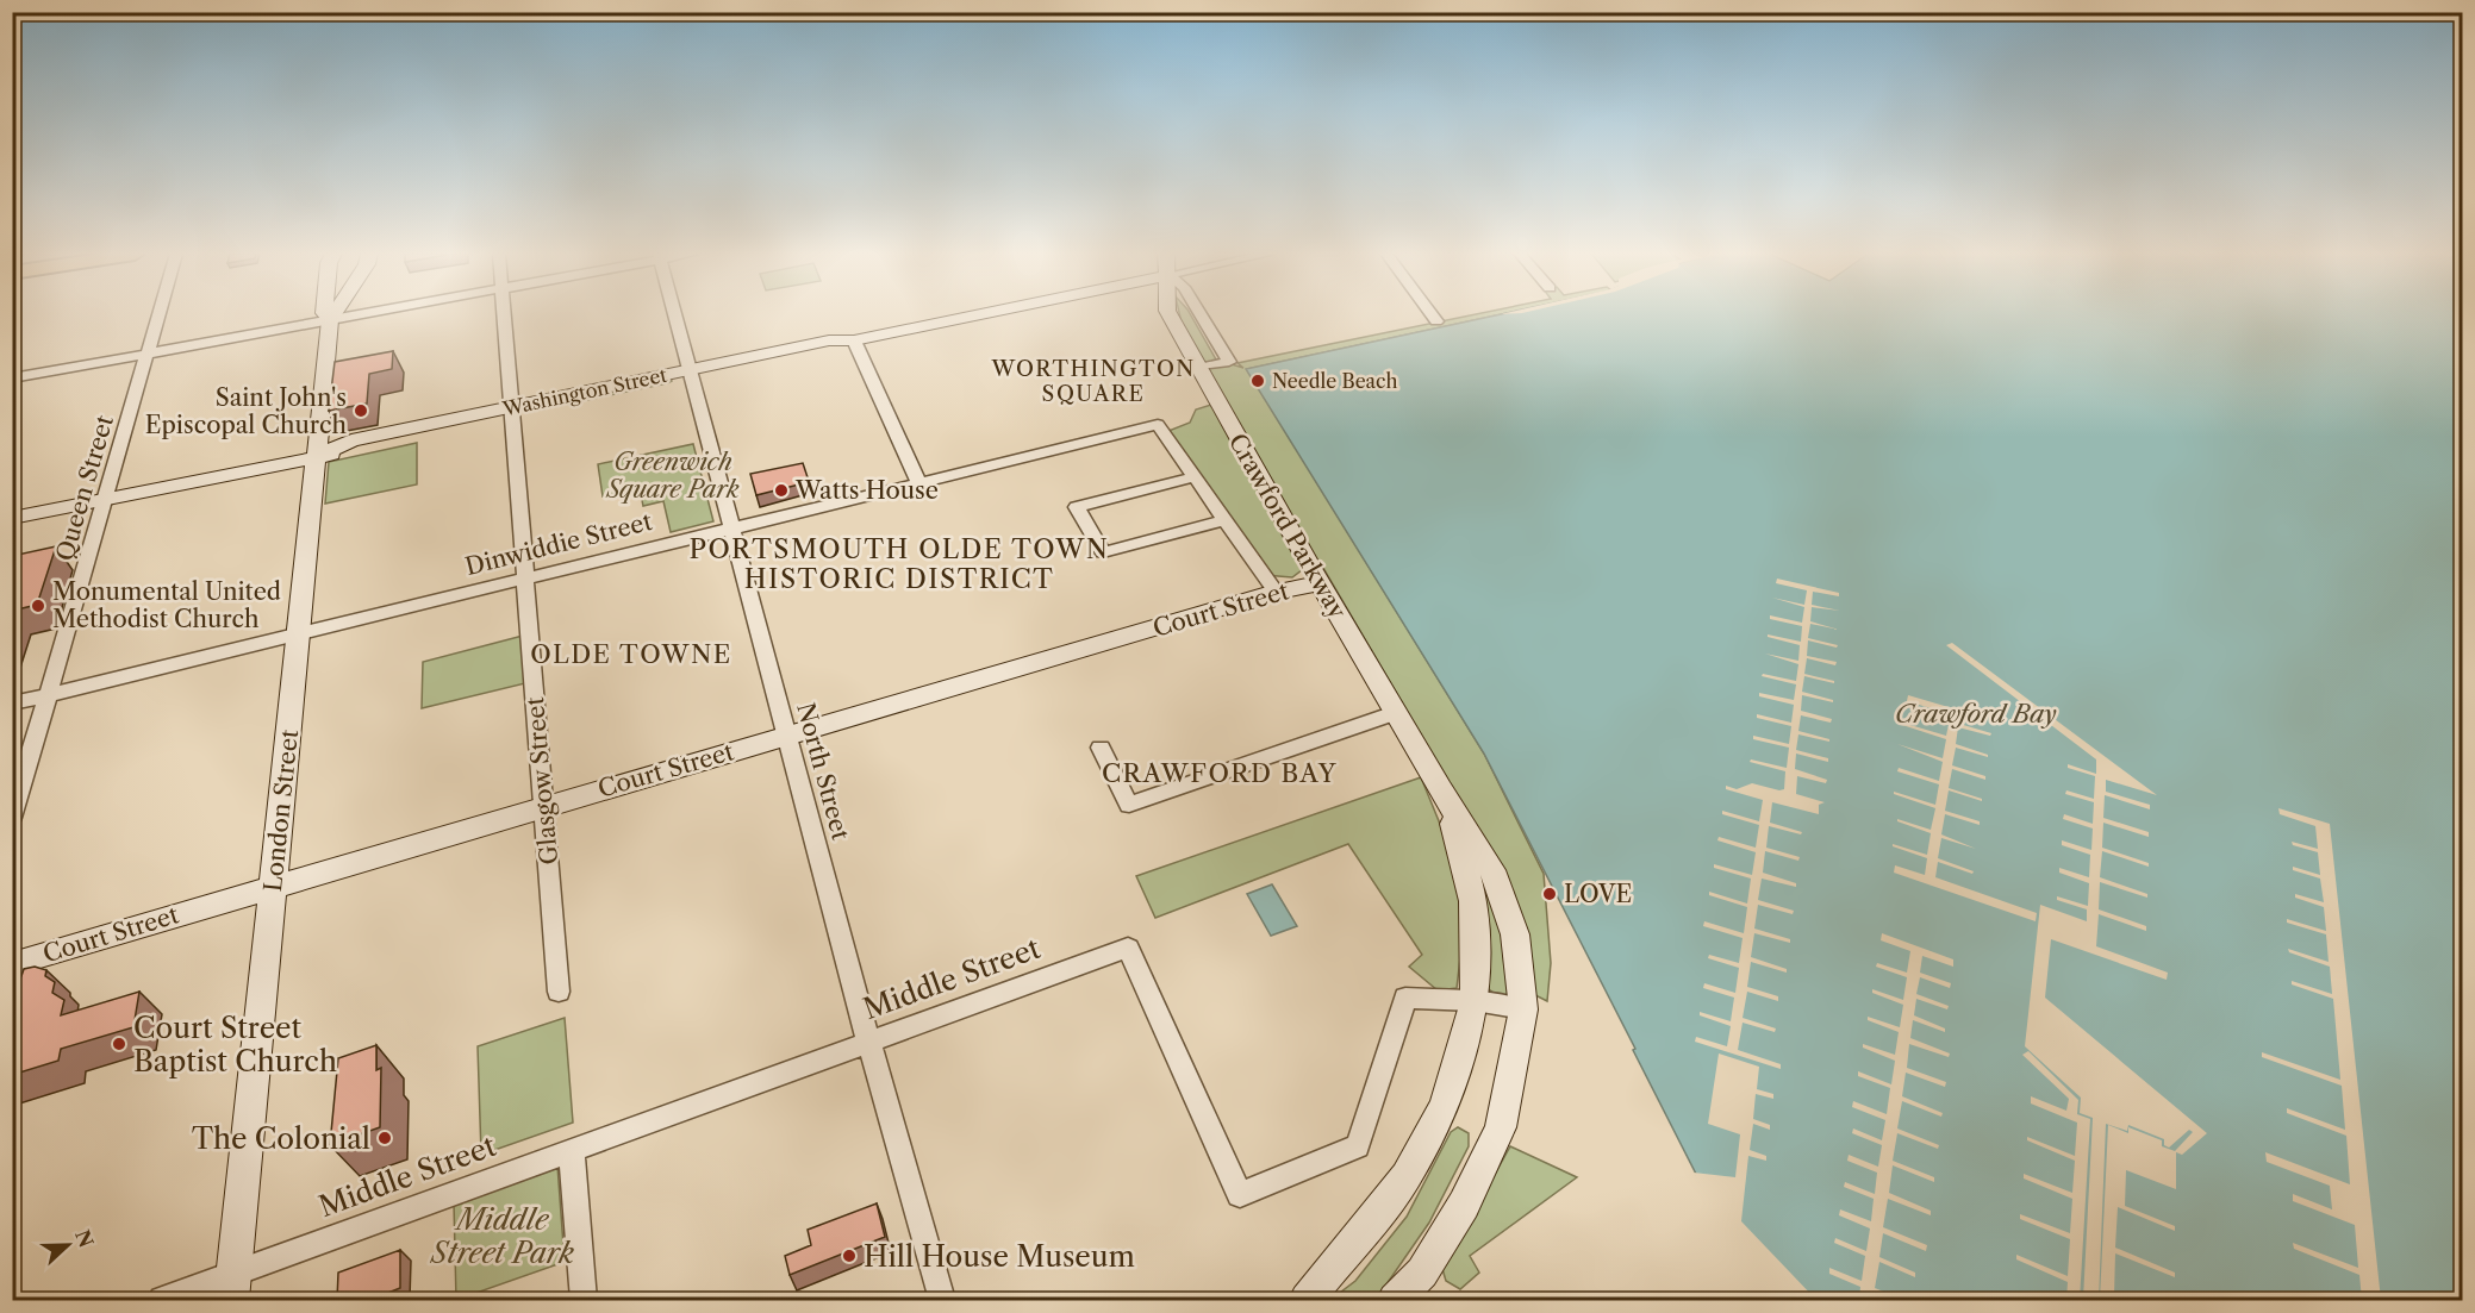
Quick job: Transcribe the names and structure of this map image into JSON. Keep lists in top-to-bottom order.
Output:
{
  "streets": {
    "street": [
      "Washington Street",
      "Queen Street",
      "Crawford Parkway",
      "Dinwiddie Street",
      "Court Street",
      "North Street",
      "Glasgow Street",
      "London Street",
      "Middle Street"
    ]
  },
  "crossings": [
    ["Washington Street", "Queen Street"],
    ["Washington Street", "North Street"],
    ["Washington Street", "Glasgow Street"],
    ["Washington Street", "London Street"],
    ["Queen Street", "Dinwiddie Street"],
    ["Crawford Parkway", "Court Street"],
    ["Crawford Parkway", "Middle Street"],
    ["Dinwiddie Street", "North Street"],
    ["Dinwiddie Street", "Glasgow Street"],
    ["Dinwiddie Street", "London Street"],
    ["Court Street", "North Street"],
    ["Court Street", "Glasgow Street"],
    ["Court Street", "London Street"],
    ["North Street", "Middle Street"],
    ["London Street", "Middle Street"]
  ],
  "districts": [
    "WORTHINGTON SQUARE",
    "PORTSMOUTH OLDE TOWN HISTORIC DISTRICT",
    "OLDE TOWNE",
    "CRAWFORD BAY"
  ],
  "water": ["Crawford Bay"],
  "parks": ["Greenwich Square Park", "Middle Street Park"],
  "places": [
    "Needle Beach",
    "Saint John's Episcopal Church",
    "Watts House",
    "Monumental United Methodist Church",
    "LOVE",
    "Court Street Baptist Church",
    "The Colonial",
    "Hill House Museum"
  ],
  "north": "right"
}
